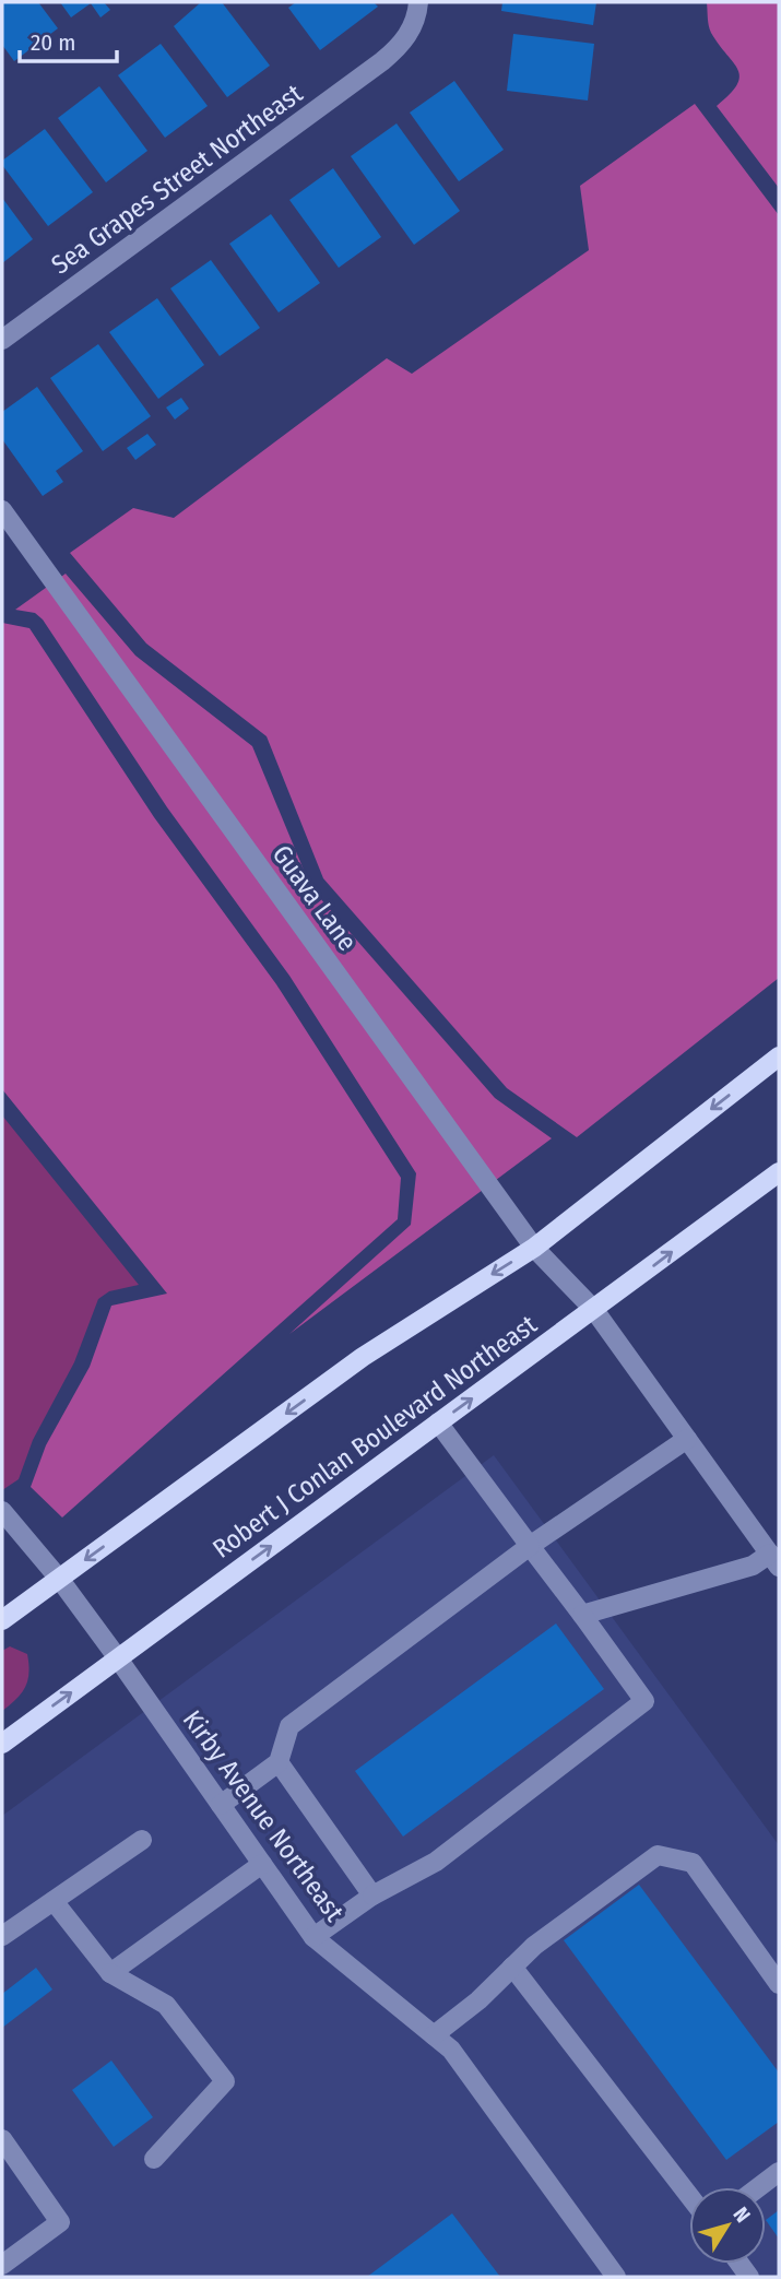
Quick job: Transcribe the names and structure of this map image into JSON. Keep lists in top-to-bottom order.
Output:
{
  "streets": {
    "main road": ["Robert J Conlan Boulevard Northeast"],
    "street": ["Sea Grapes Street Northeast", "Guava Lane", "Kirby Avenue Northeast"]
  },
  "crossings": [
    ["Guava Lane", "Robert J Conlan Boulevard Northeast"],
    ["Robert J Conlan Boulevard Northeast", "Kirby Avenue Northeast"]
  ],
  "scale_bar": "20 m",
  "north": "top right"
}
